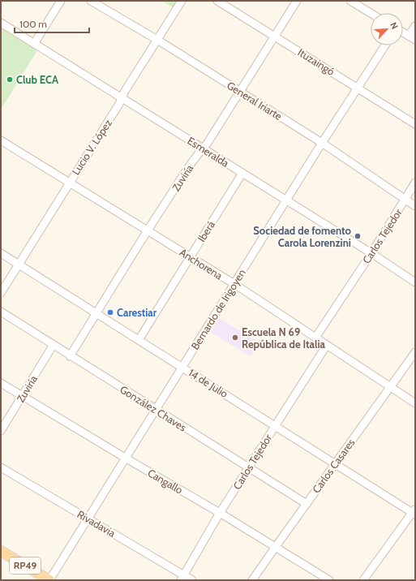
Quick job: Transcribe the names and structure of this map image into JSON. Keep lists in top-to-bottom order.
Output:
{
  "streets": {
    "main road": ["RP49"],
    "street": [
      "Ituzaingó",
      "General Iriarte",
      "Lucio V. López",
      "Esmeralda",
      "Zuviría",
      "Iberá",
      "Carlos Tejedor",
      "Anchorena",
      "Bernardo de Irigoyen",
      "14 de Julio",
      "González Chaves",
      "Carlos Casares",
      "Cangallo",
      "Rivadavia"
    ]
  },
  "crossings": [
    ["Ituzaingó", "Zuviría"],
    ["Ituzaingó", "Bernardo de Irigoyen"],
    ["General Iriarte", "Lucio V. López"],
    ["General Iriarte", "Zuviría"],
    ["General Iriarte", "Carlos Tejedor"],
    ["General Iriarte", "Bernardo de Irigoyen"],
    ["Lucio V. López", "Esmeralda"],
    ["Lucio V. López", "Anchorena"],
    ["Lucio V. López", "14 de Julio"],
    ["Esmeralda", "Zuviría"],
    ["Esmeralda", "Iberá"],
    ["Esmeralda", "Carlos Tejedor"],
    ["Esmeralda", "Bernardo de Irigoyen"],
    ["Zuviría", "Anchorena"],
    ["Zuviría", "14 de Julio"],
    ["Zuviría", "González Chaves"],
    ["Zuviría", "Cangallo"],
    ["Iberá", "Anchorena"],
    ["Iberá", "14 de Julio"],
    ["Carlos Tejedor", "Anchorena"],
    ["Carlos Tejedor", "14 de Julio"],
    ["Carlos Tejedor", "González Chaves"],
    ["Carlos Tejedor", "Cangallo"],
    ["Carlos Tejedor", "Rivadavia"],
    ["Anchorena", "Bernardo de Irigoyen"],
    ["Anchorena", "Carlos Casares"],
    ["Bernardo de Irigoyen", "14 de Julio"],
    ["Bernardo de Irigoyen", "González Chaves"],
    ["Bernardo de Irigoyen", "Cangallo"],
    ["Bernardo de Irigoyen", "Rivadavia"],
    ["Bernardo de Irigoyen", "RP49"],
    ["14 de Julio", "Carlos Casares"],
    ["González Chaves", "Carlos Casares"],
    ["Carlos Casares", "Cangallo"]
  ],
  "places": [
    "Club ECA",
    "Sociedad de fomento Carola Lorenzini",
    "Carestiar",
    "Escuela N 69 República de Italia"
  ],
  "scale_bar": "100 m",
  "north": "top right"
}
